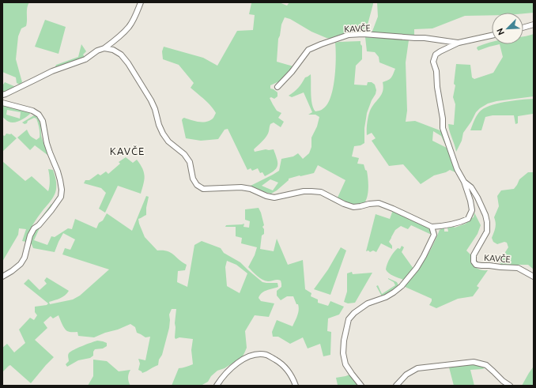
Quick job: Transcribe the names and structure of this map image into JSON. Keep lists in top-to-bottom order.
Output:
{
  "streets": {
    "street": ["KAVČE"]
  },
  "districts": ["KAVČE"],
  "north": "bottom left"
}
